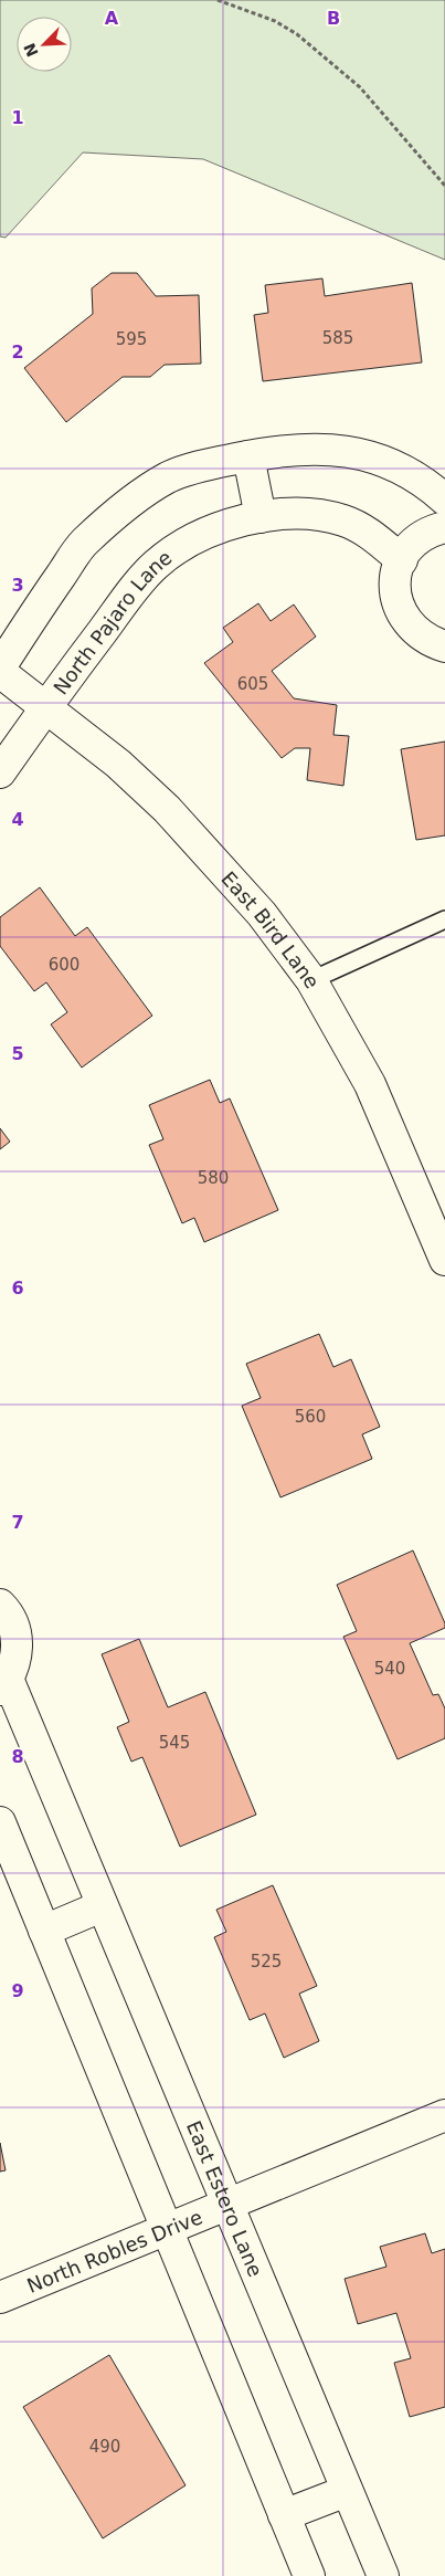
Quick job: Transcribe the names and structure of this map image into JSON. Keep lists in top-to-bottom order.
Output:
{
  "streets": {
    "street": [
      "North Pajaro Lane",
      "East Bird Lane",
      "East Estero Lane",
      "North Robles Drive"
    ]
  },
  "crossings": [
    ["North Pajaro Lane", "East Bird Lane"],
    ["East Estero Lane", "North Robles Drive"]
  ],
  "house_numbers": [
    "585",
    "595",
    "605",
    "600",
    "580",
    "560",
    "540",
    "545",
    "525",
    "490"
  ],
  "north": "bottom left",
  "grid": {
    "columns": ["A", "B"],
    "rows": [
      "1",
      "2",
      "3",
      "4",
      "5",
      "6",
      "7",
      "8",
      "9"
    ]
  }
}
